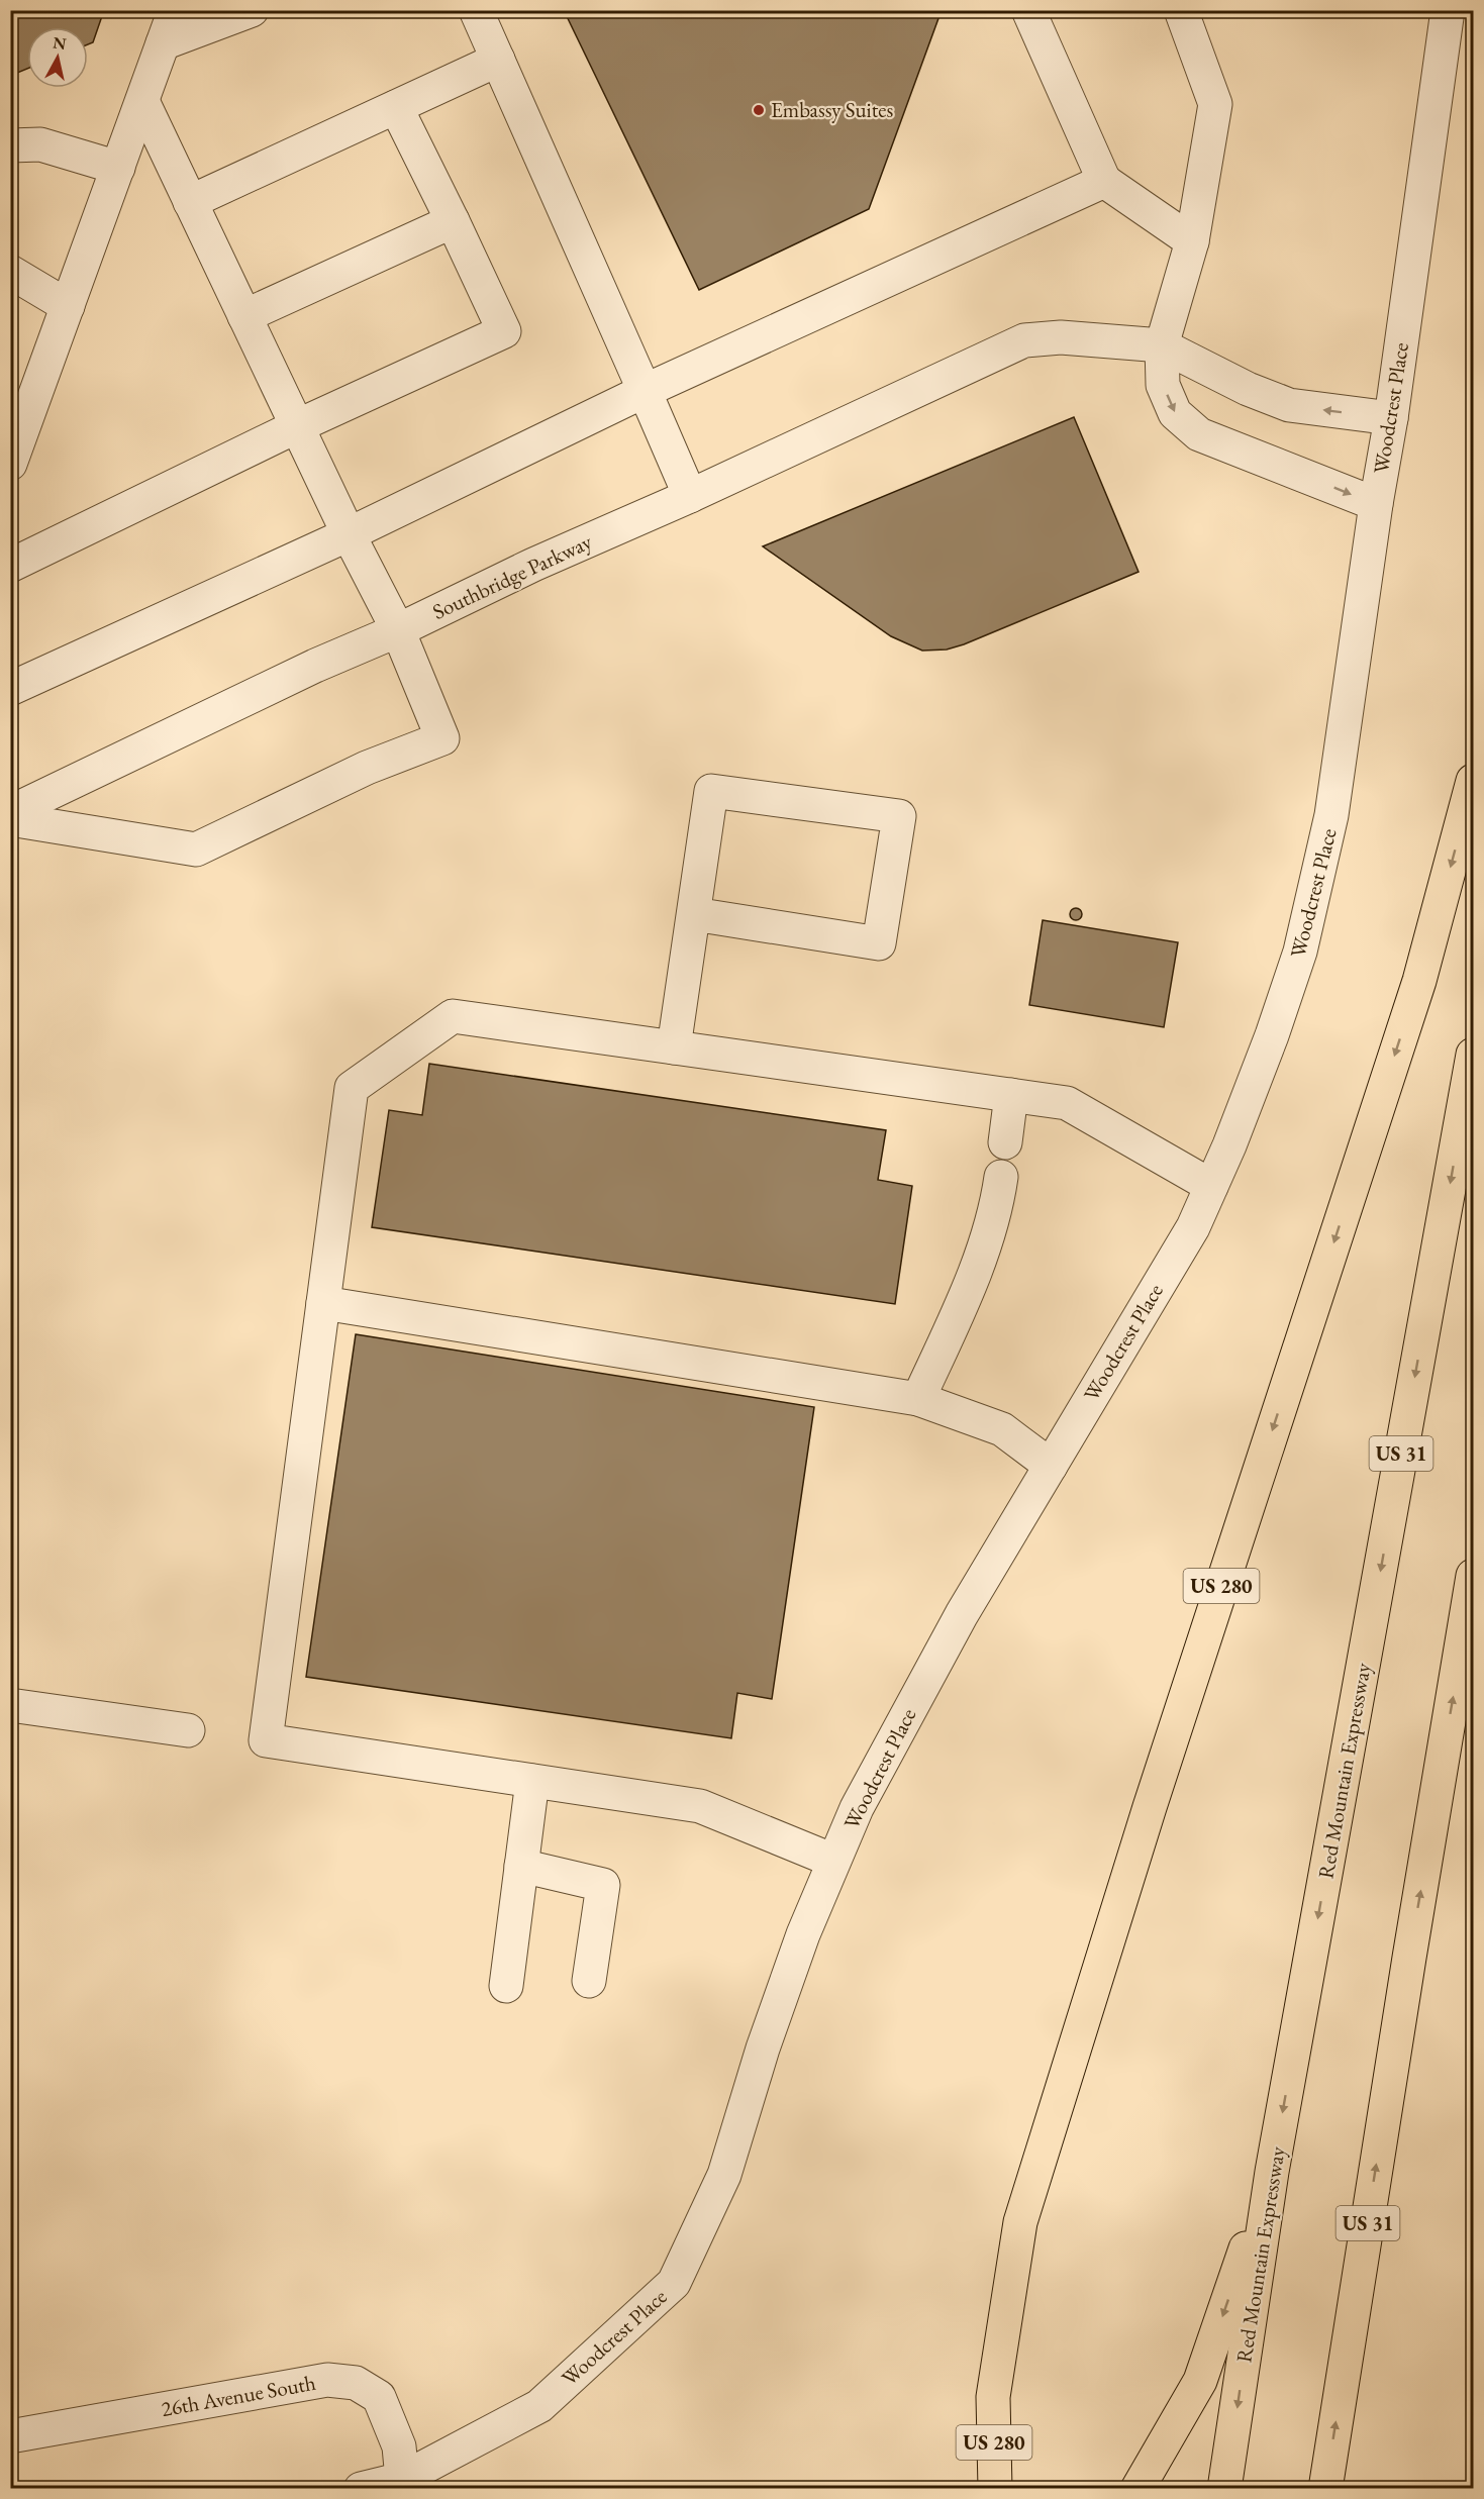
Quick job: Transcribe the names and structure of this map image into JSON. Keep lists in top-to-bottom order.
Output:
{
  "streets": {
    "highway": ["US 31", "US 280", "Red Mountain Expressway"],
    "street": ["Woodcrest Place", "Southbridge Parkway", "26th Avenue South"]
  },
  "crossings": [
    ["Woodcrest Place", "Southbridge Parkway"],
    ["Woodcrest Place", "26th Avenue South"]
  ],
  "places": ["Embassy Suites"],
  "north": "top"
}
